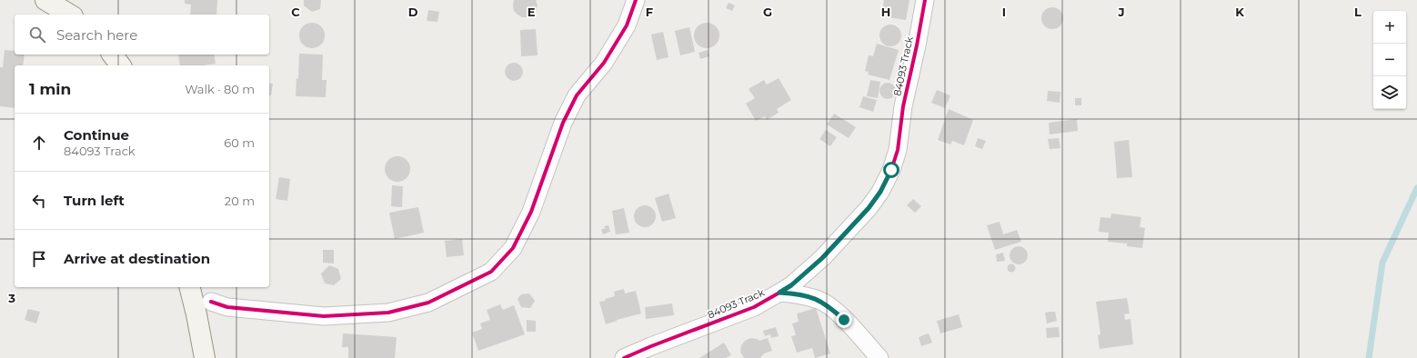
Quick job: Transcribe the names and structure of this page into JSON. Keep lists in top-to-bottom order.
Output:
{
  "streets": {
    "street": ["84093 Track"]
  },
  "page": {
    "map_buttons": ["+", "−"],
    "search": "Search here",
    "heading": ["1 min", "Walk · 80 m"],
    "list": [
      ["Continue", "84093 Track", "60 m"],
      ["Turn left", "20 m"],
      "Arrive at destination"
    ]
  },
  "grid": {
    "columns": [
      "C",
      "D",
      "E",
      "F",
      "G",
      "H",
      "I",
      "J",
      "K",
      "L"
    ],
    "rows": ["3"]
  }
}
